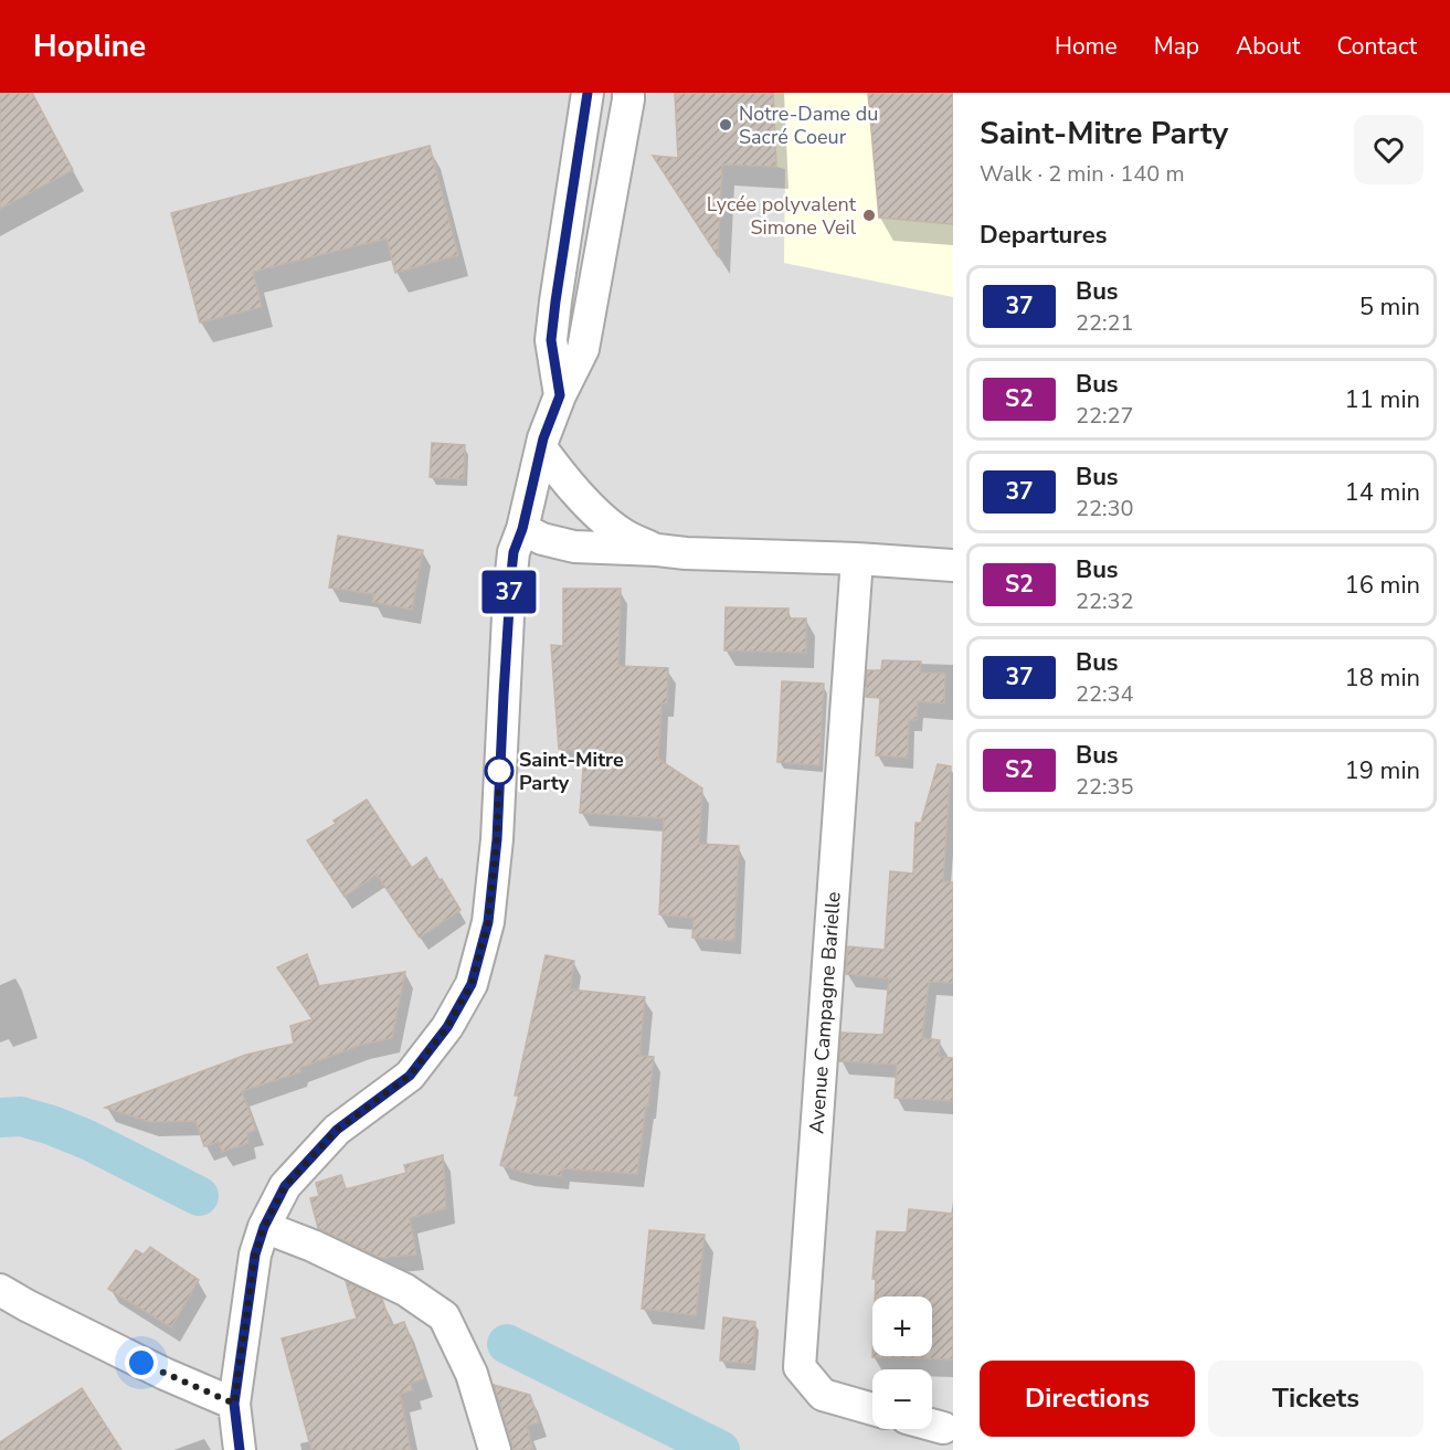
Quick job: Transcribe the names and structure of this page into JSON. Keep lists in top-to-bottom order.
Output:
{
  "streets": {
    "street": ["Avenue Campagne Barielle"]
  },
  "places": ["Notre-Dame du Sacré Coeur", "Lycée polyvalent Simone Veil", "Saint-Mitre Party"],
  "lines": ["bus line 37"],
  "page": {
    "header": "Hopline",
    "nav": [
      "Home",
      "Map",
      "About",
      "Contact"
    ],
    "on_map": "37",
    "heading": [
      ["Saint-Mitre Party", "Walk · 2 min · 140 m"],
      "Departures"
    ],
    "list": [
      {
        "mark": "37",
        "name": "Bus",
        "note": "22:21",
        "value": "5 min"
      },
      {
        "mark": "S2",
        "name": "Bus",
        "note": "22:27",
        "value": "11 min"
      },
      {
        "mark": "37",
        "name": "Bus",
        "note": "22:30",
        "value": "14 min"
      },
      {
        "mark": "S2",
        "name": "Bus",
        "note": "22:32",
        "value": "16 min"
      },
      {
        "mark": "37",
        "name": "Bus",
        "note": "22:34",
        "value": "18 min"
      },
      {
        "mark": "S2",
        "name": "Bus",
        "note": "22:35",
        "value": "19 min"
      }
    ],
    "map_buttons": ["+", "−"],
    "buttons": ["Directions", "Tickets"]
  }
}
